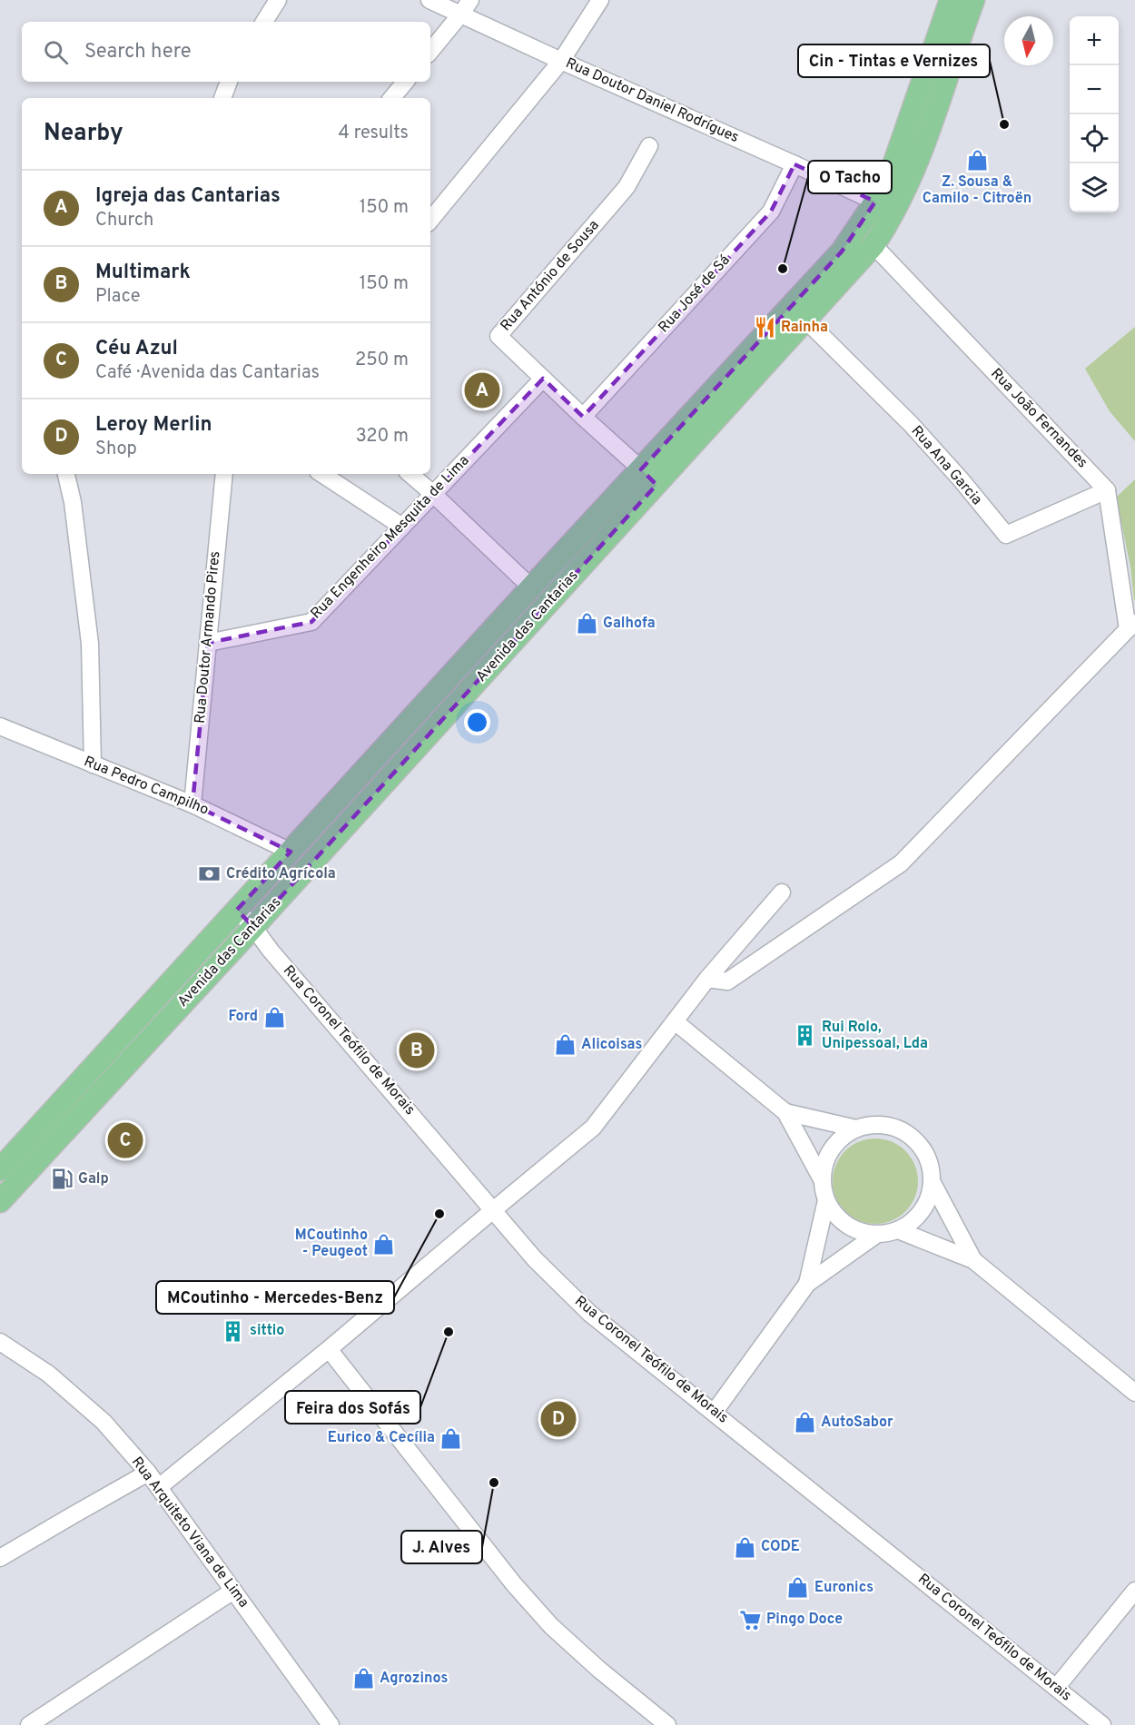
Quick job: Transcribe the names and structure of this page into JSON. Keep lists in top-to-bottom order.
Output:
{
  "streets": {
    "main road": ["Avenida das Cantarias"],
    "street": [
      "Rua Doutor Daniel Rodrígues",
      "Rua António de Sousa",
      "Rua José de Sá",
      "Rua João Fernandes",
      "Rua Ana Garcia",
      "Rua Engenheiro Mesquita de Lima",
      "Rua Doutor Armando Pires",
      "Rua Pedro Campilho",
      "Rua Coronel Teófilo de Morais",
      "Rua Arquiteto Viana de Lima"
    ]
  },
  "crossings": [
    ["Rua Doutor Daniel Rodrígues", "Rua José de Sá"],
    ["Rua Doutor Daniel Rodrígues", "Avenida das Cantarias"],
    ["Rua António de Sousa", "Rua José de Sá"],
    ["Rua António de Sousa", "Rua Engenheiro Mesquita de Lima"],
    ["Rua António de Sousa", "Avenida das Cantarias"],
    ["Rua João Fernandes", "Rua Ana Garcia"],
    ["Rua João Fernandes", "Avenida das Cantarias"],
    ["Rua Ana Garcia", "Avenida das Cantarias"],
    ["Rua Engenheiro Mesquita de Lima", "Rua Doutor Armando Pires"],
    ["Avenida das Cantarias", "Rua Pedro Campilho"],
    ["Avenida das Cantarias", "Rua Coronel Teófilo de Morais"],
    ["Rua Doutor Armando Pires", "Rua Pedro Campilho"]
  ],
  "places": {
    "other": [
      "Cin - Tintas e Vernizes",
      "O Tacho",
      "MCoutinho - Mercedes-Benz",
      "Feira dos Sofás",
      "J. Alves"
    ],
    "shop": [
      "Z. Sousa & Camilo - Citroën",
      "Galhofa",
      "Ford",
      "Alicoisas",
      "MCoutinho - Peugeot",
      "AutoSabor",
      "Eurico & Cecília",
      "CODE",
      "Euronics",
      "Agrozinos"
    ],
    "restaurant": ["Rainha"],
    "bank": ["Crédito Agrícola"],
    "building": ["Rui Rolo, Unipessoal, Lda", "sittio"],
    "fuel station": ["Galp"],
    "supermarket": ["Pingo Doce"]
  },
  "north": "bottom",
  "page": {
    "map_buttons": ["+", "−"],
    "search": "Search here",
    "heading": ["Nearby", "4 results"],
    "list": [
      {
        "mark": "A",
        "name": "Igreja das Cantarias",
        "note": "Church",
        "value": "150 m"
      },
      {
        "mark": "B",
        "name": "Multimark",
        "note": "Place",
        "value": "150 m"
      },
      {
        "mark": "C",
        "name": "Céu Azul",
        "note": "Café · Avenida das Cantarias",
        "value": "250 m"
      },
      {
        "mark": "D",
        "name": "Leroy Merlin",
        "note": "Shop",
        "value": "320 m"
      }
    ],
    "pins": [
      "A",
      "B",
      "C",
      "D"
    ]
  }
}
